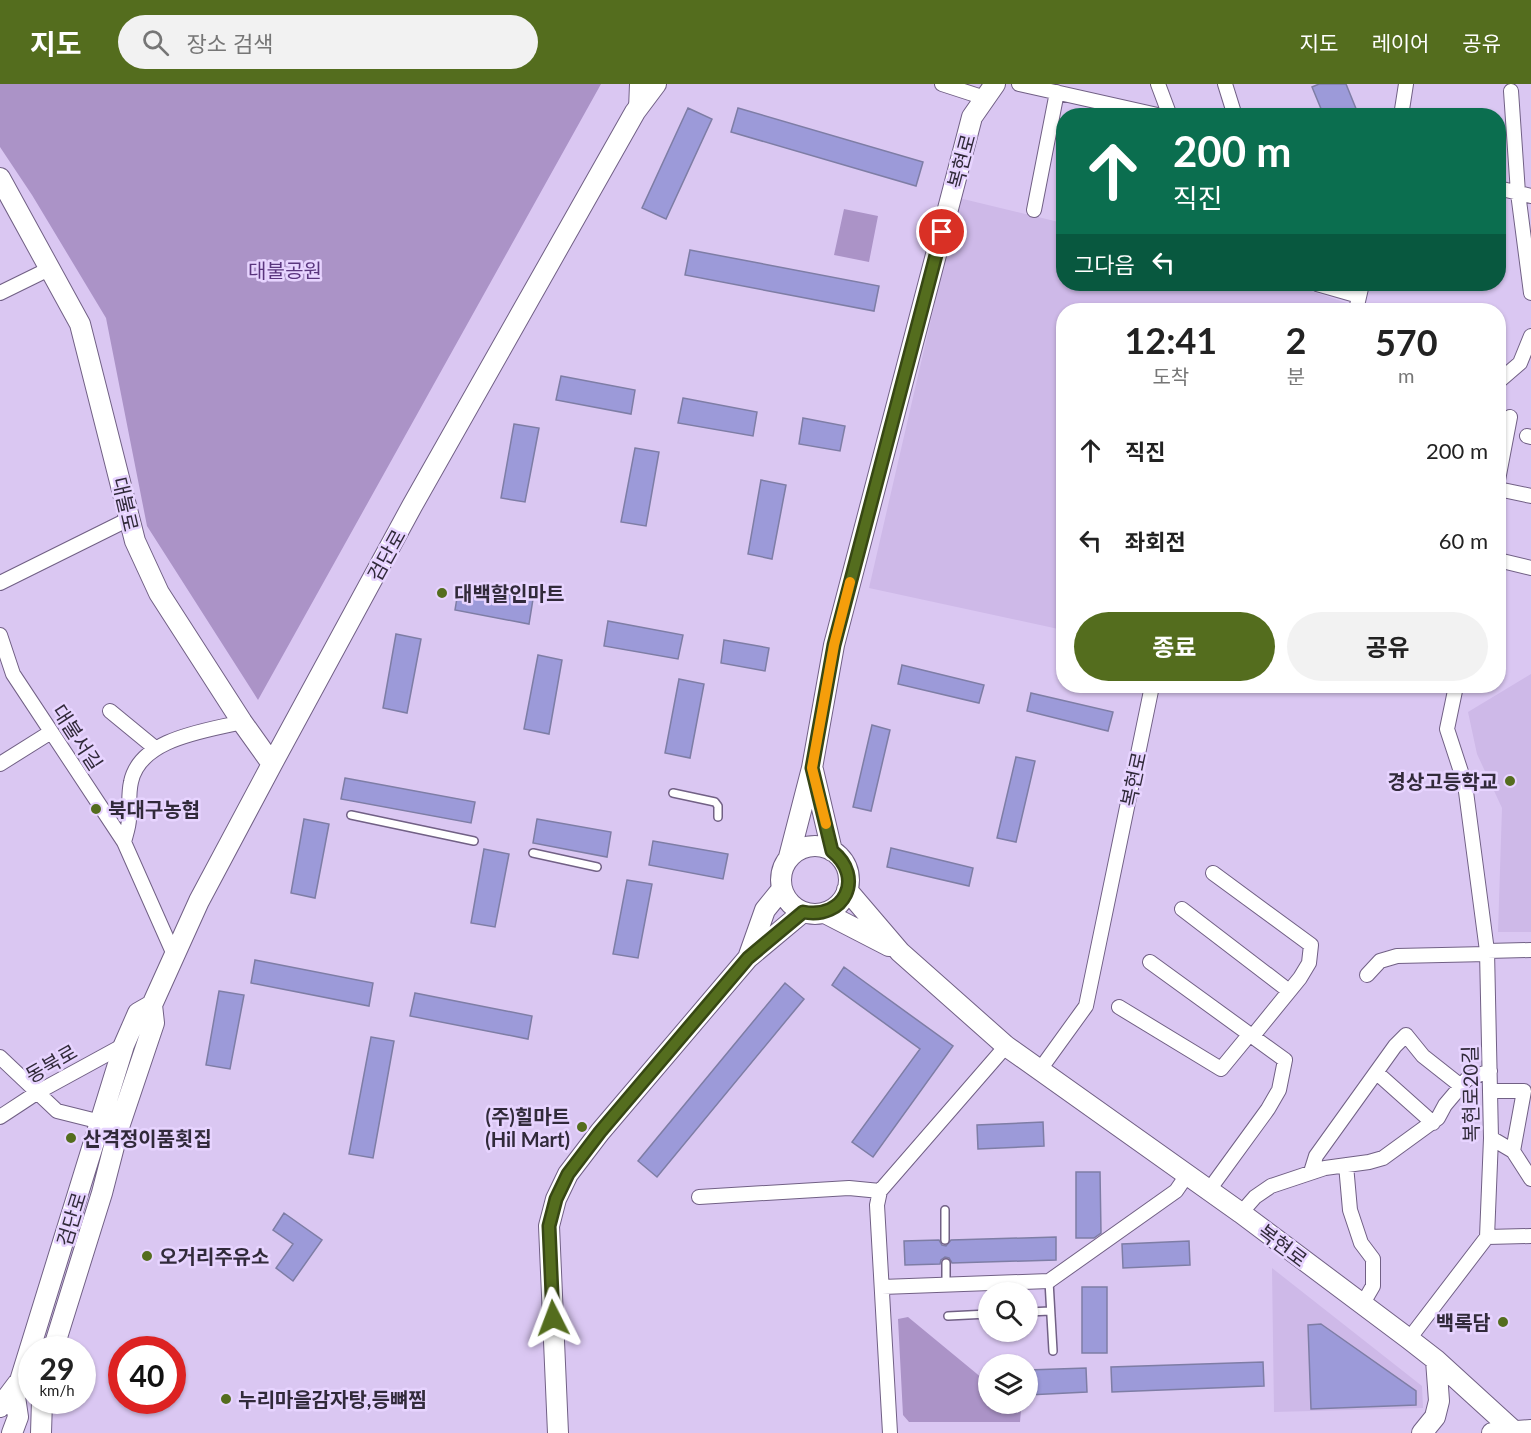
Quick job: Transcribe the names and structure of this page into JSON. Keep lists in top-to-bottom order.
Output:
{
  "streets": {
    "main road": ["복현로", "대불로", "검단로"],
    "street": ["대불서길", "동북로", "복현로20길"]
  },
  "crossings": [
    ["대불로", "검단로"],
    ["검단로", "대불서길"],
    ["검단로", "동북로"]
  ],
  "parks": ["대불공원"],
  "places": [
    "대백할인마트",
    "경상고등학교",
    "북대구농협",
    "(주)힐마트 (Hil Mart)",
    "산격정이품횟집",
    "오거리주유소",
    "백록담",
    "누리마을감자탕,등뼈찜"
  ],
  "page": {
    "header": "지도",
    "search": "장소 검색",
    "nav": ["지도", "레이어", "공유"],
    "turn": ["200 m", "직진"],
    "then": "그다음",
    "eta": [
      "12:41",
      "도착",
      "2",
      "분",
      "570",
      "m"
    ],
    "list": [
      {
        "name": "직진",
        "value": "200 m"
      },
      {
        "name": "좌회전",
        "value": "60 m"
      }
    ],
    "buttons": ["종료", "공유"],
    "speed": "29 km/h",
    "limit": "40"
  }
}
